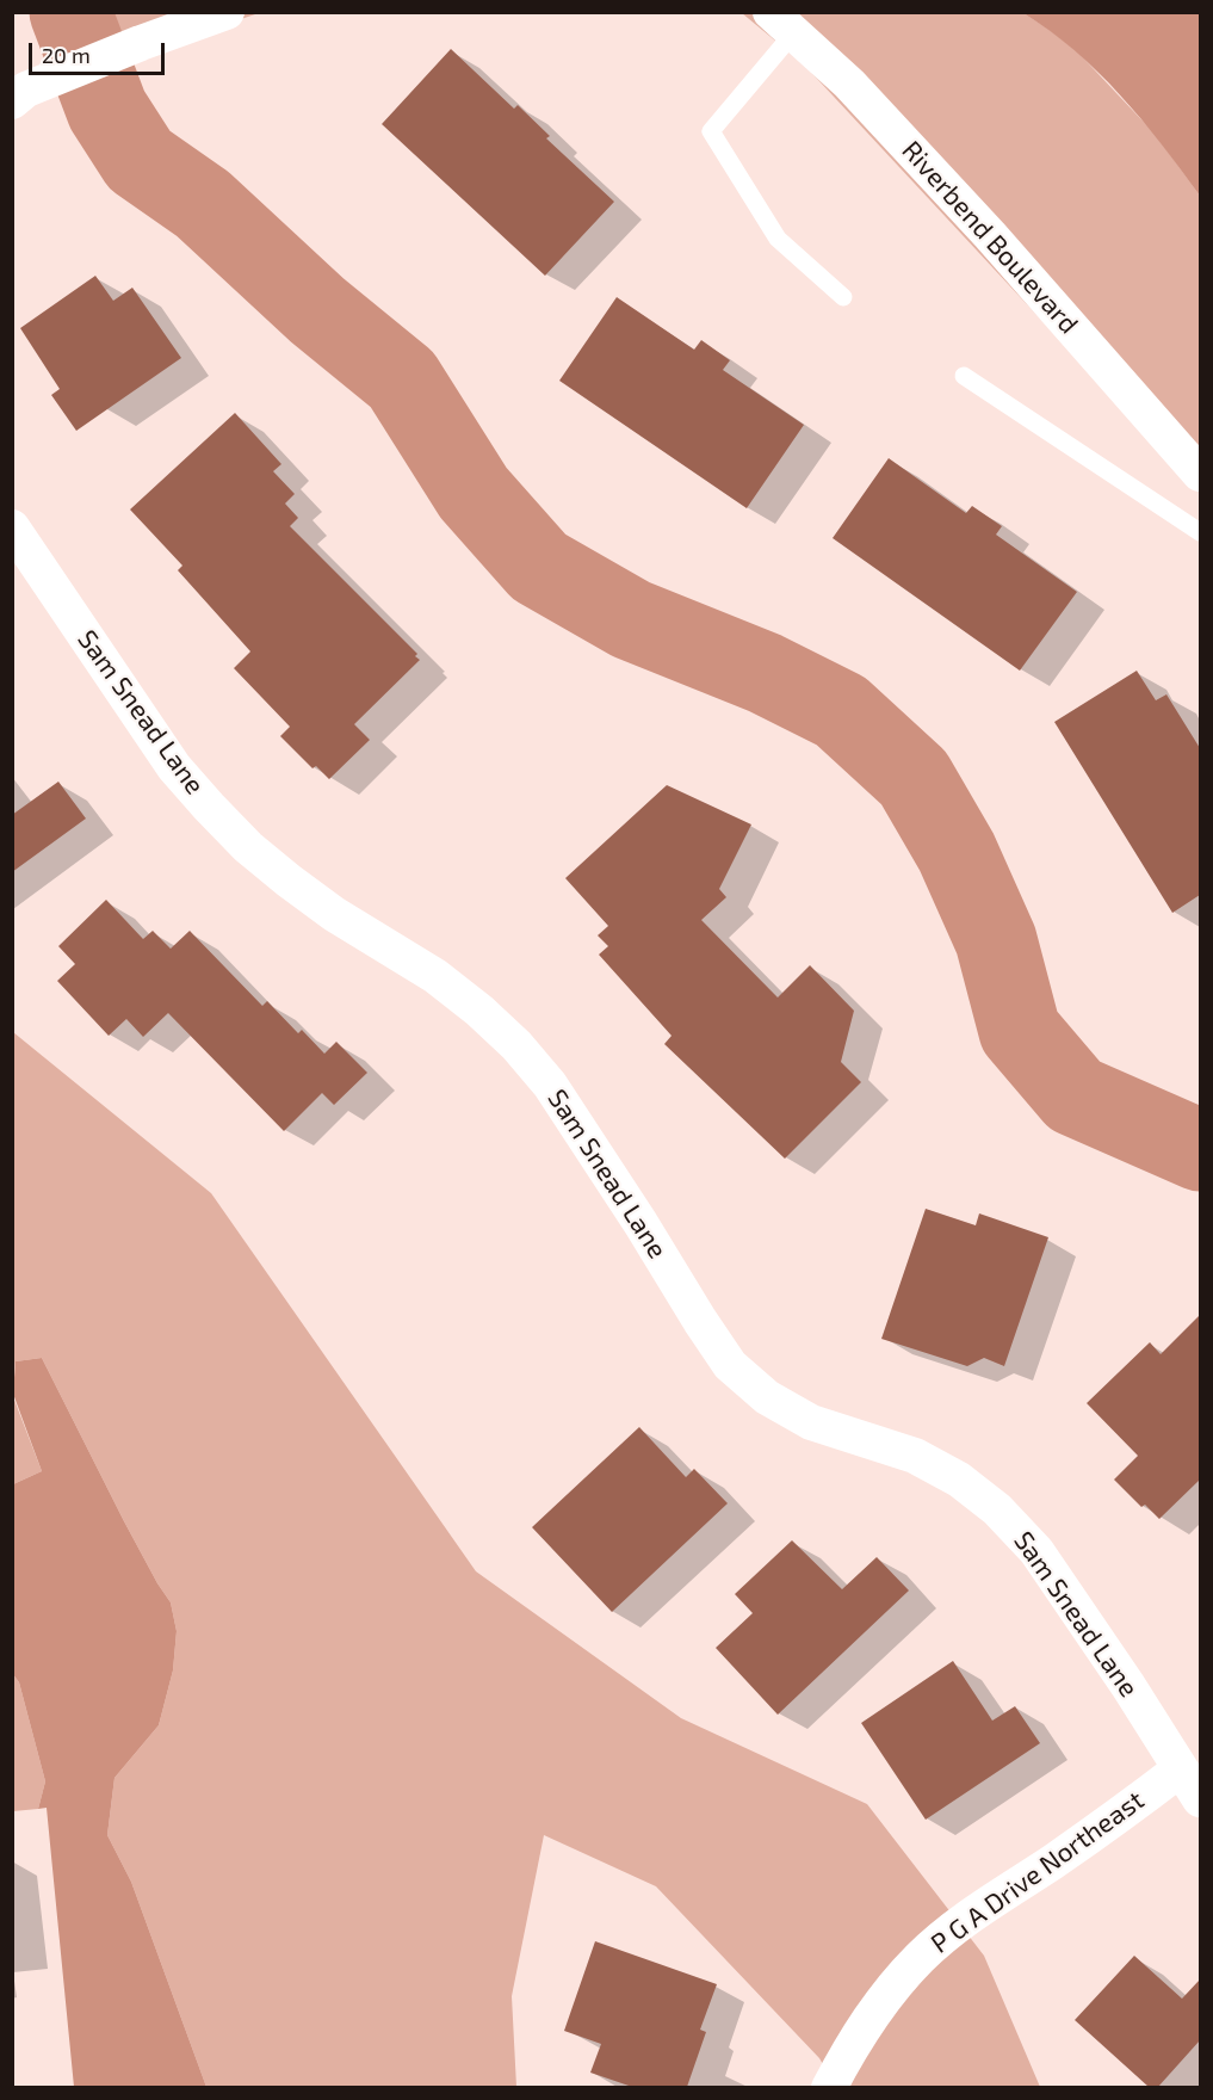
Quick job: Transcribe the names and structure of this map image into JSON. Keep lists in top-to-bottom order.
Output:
{
  "streets": {
    "street": ["Riverbend Boulevard", "Sam Snead Lane", "P G A Drive Northeast"]
  },
  "crossings": [
    ["Sam Snead Lane", "P G A Drive Northeast"]
  ],
  "scale_bar": "20 m"
}
